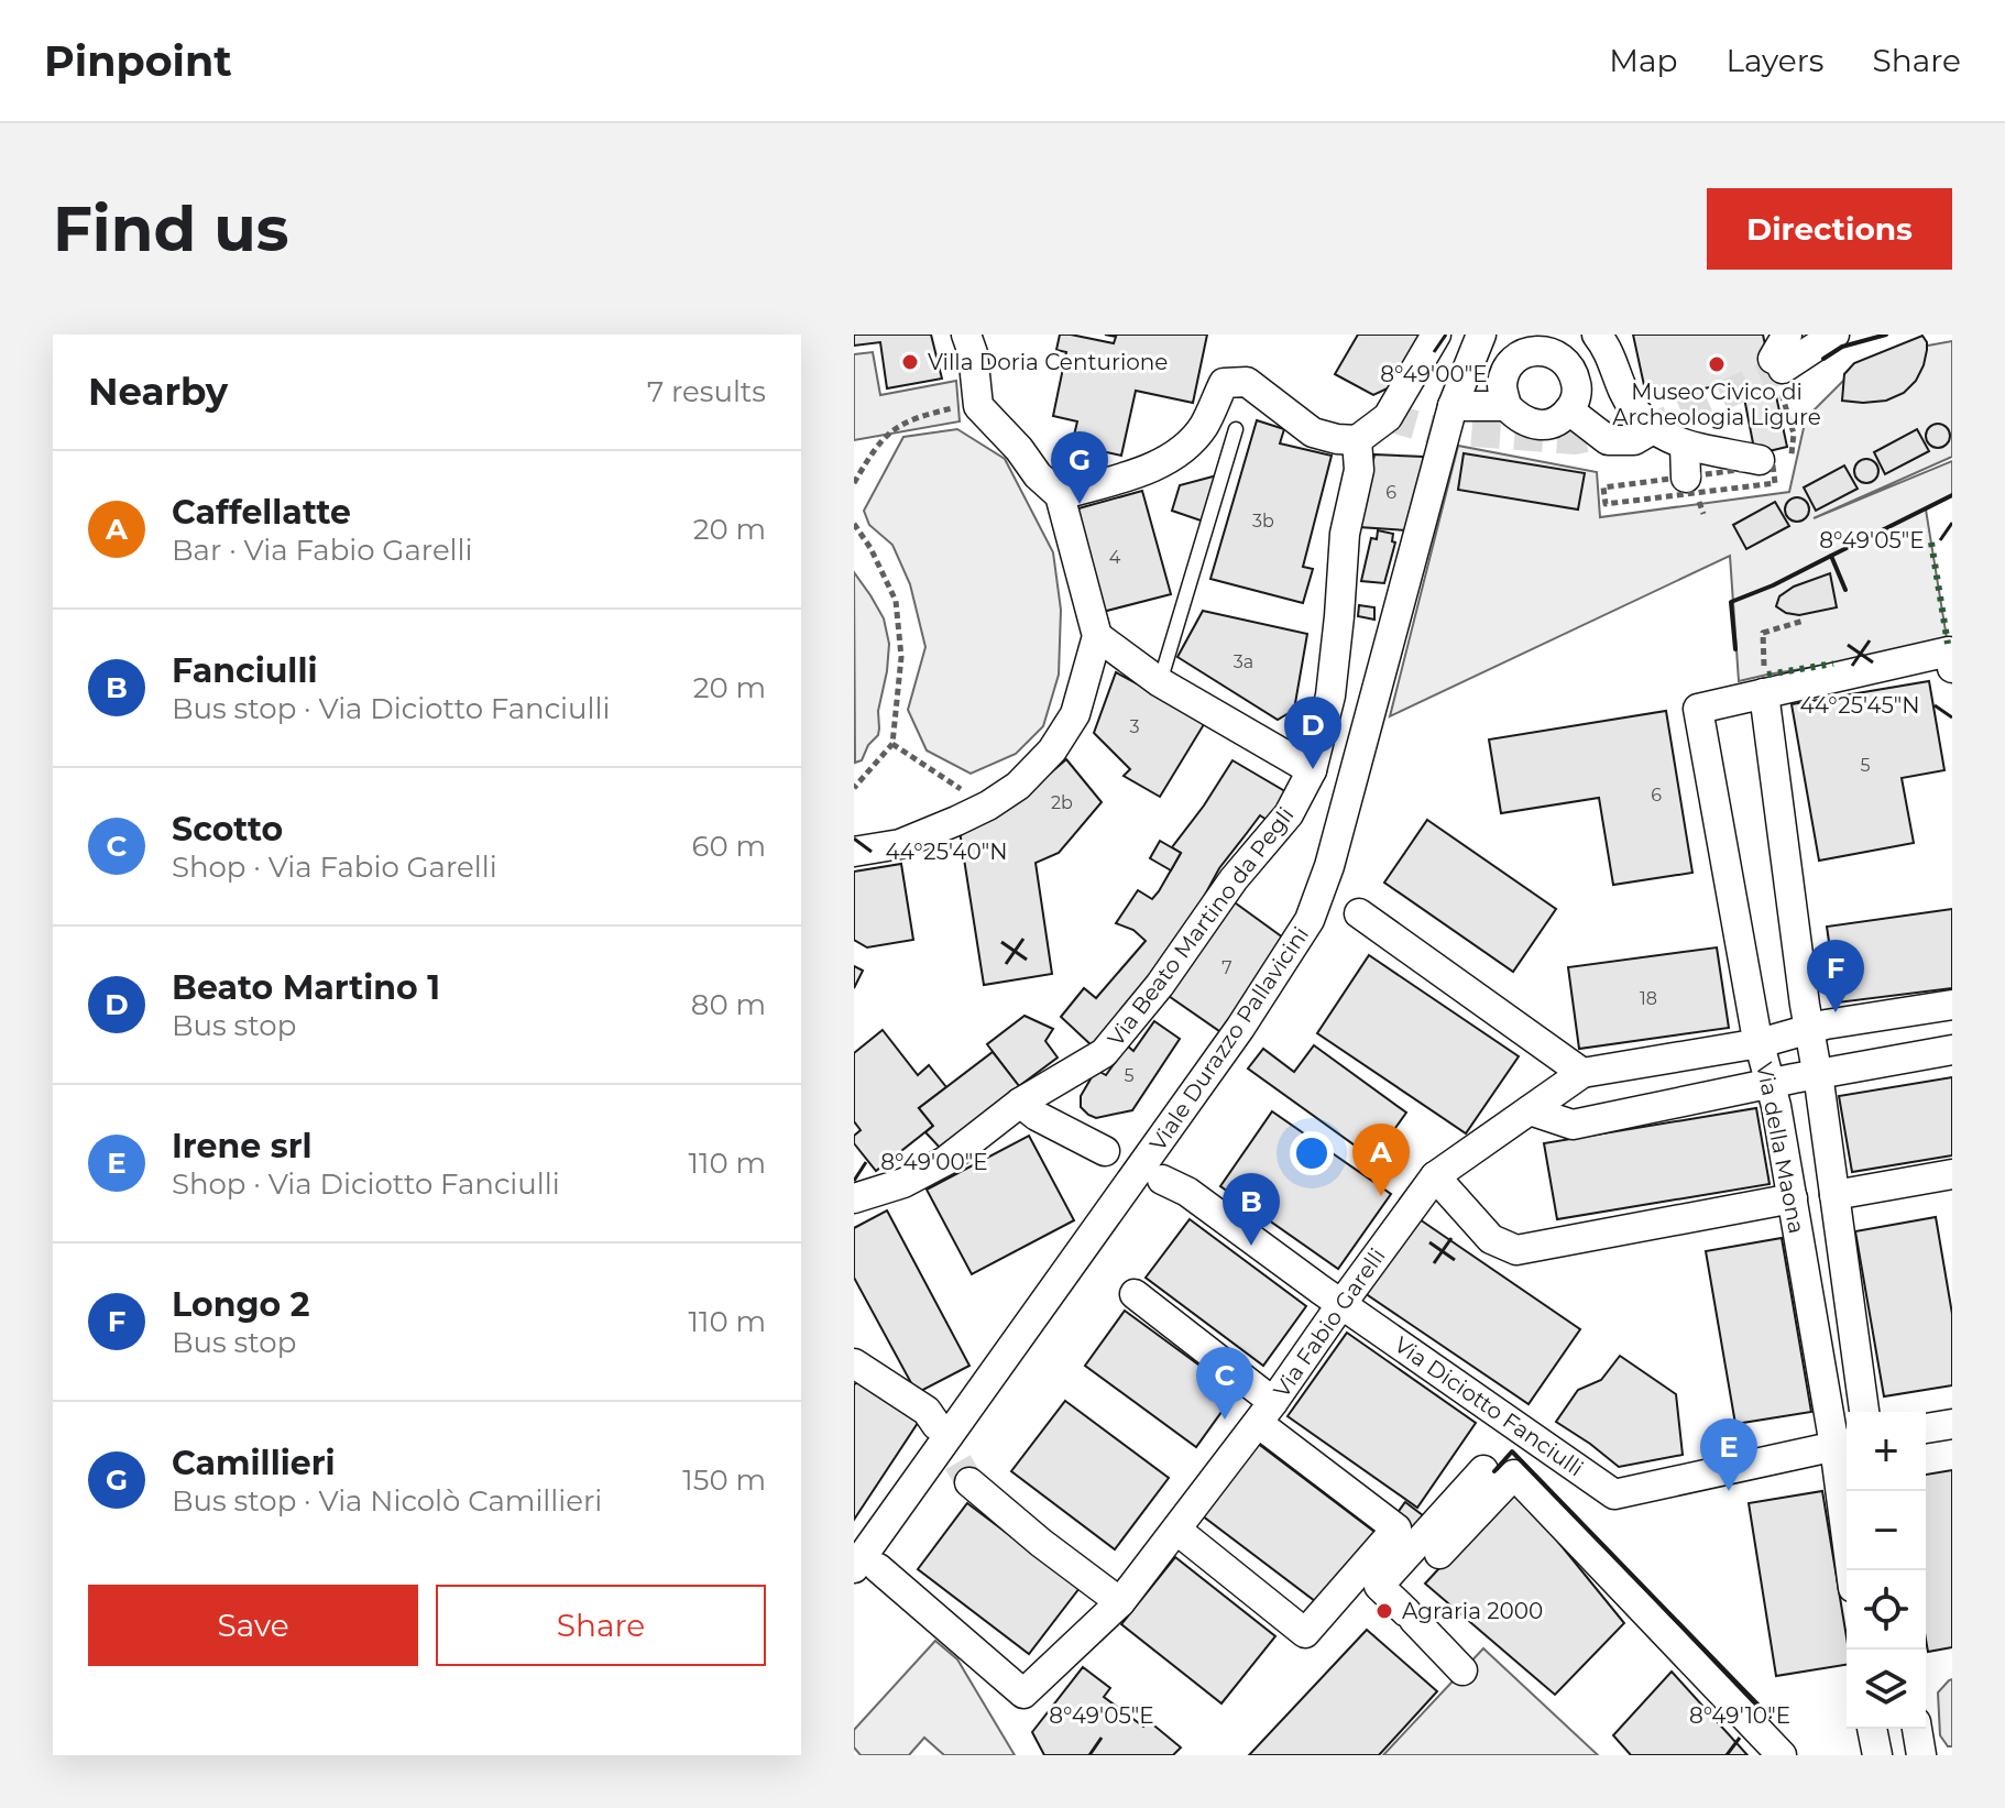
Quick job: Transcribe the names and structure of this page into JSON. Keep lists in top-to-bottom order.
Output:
{
  "streets": {
    "street": [
      "Via Beato Martino da Pegli",
      "Viale Durazzo Pallavicini",
      "Via della Maona",
      "Via Fabio Garelli",
      "Via Diciotto Fanciulli"
    ]
  },
  "crossings": [
    ["Viale Durazzo Pallavicini", "Via Fabio Garelli"],
    ["Via della Maona", "Via Fabio Garelli"],
    ["Via della Maona", "Via Diciotto Fanciulli"],
    ["Via Fabio Garelli", "Via Diciotto Fanciulli"]
  ],
  "places": ["Villa Doria Centurione", "Museo Civico di Archeologia Ligure", "Agraria 2000"],
  "house_numbers": [
    "6",
    "3b",
    "4",
    "3a",
    "3",
    "5",
    "6",
    "2b",
    "7",
    "18",
    "5"
  ],
  "page": {
    "header": "Pinpoint",
    "nav": ["Map", "Layers", "Share"],
    "buttons": [
      "Directions",
      ["Save", "Share"]
    ],
    "title": "Find us",
    "heading": ["Nearby", "7 results"],
    "pins": [
      "G",
      "D",
      "F",
      "A",
      "B",
      "C",
      "E"
    ],
    "list": [
      {
        "mark": "A",
        "name": "Caffellatte",
        "note": "Bar · Via Fabio Garelli",
        "value": "20 m"
      },
      {
        "mark": "B",
        "name": "Fanciulli",
        "note": "Bus stop · Via Diciotto Fanciulli",
        "value": "20 m"
      },
      {
        "mark": "C",
        "name": "Scotto",
        "note": "Shop · Via Fabio Garelli",
        "value": "60 m"
      },
      {
        "mark": "D",
        "name": "Beato Martino 1",
        "note": "Bus stop",
        "value": "80 m"
      },
      {
        "mark": "E",
        "name": "Irene srl",
        "note": "Shop · Via Diciotto Fanciulli",
        "value": "110 m"
      },
      {
        "mark": "F",
        "name": "Longo 2",
        "note": "Bus stop",
        "value": "110 m"
      },
      {
        "mark": "G",
        "name": "Camillieri",
        "note": "Bus stop · Via Nicolò Camillieri",
        "value": "150 m"
      }
    ],
    "map_buttons": ["+", "−"]
  },
  "coordinates": [
    "8°49'00\"E",
    "8°49'05\"E",
    "44°25'45\"N",
    "44°25'40\"N",
    "8°49'10\"E"
  ]
}
